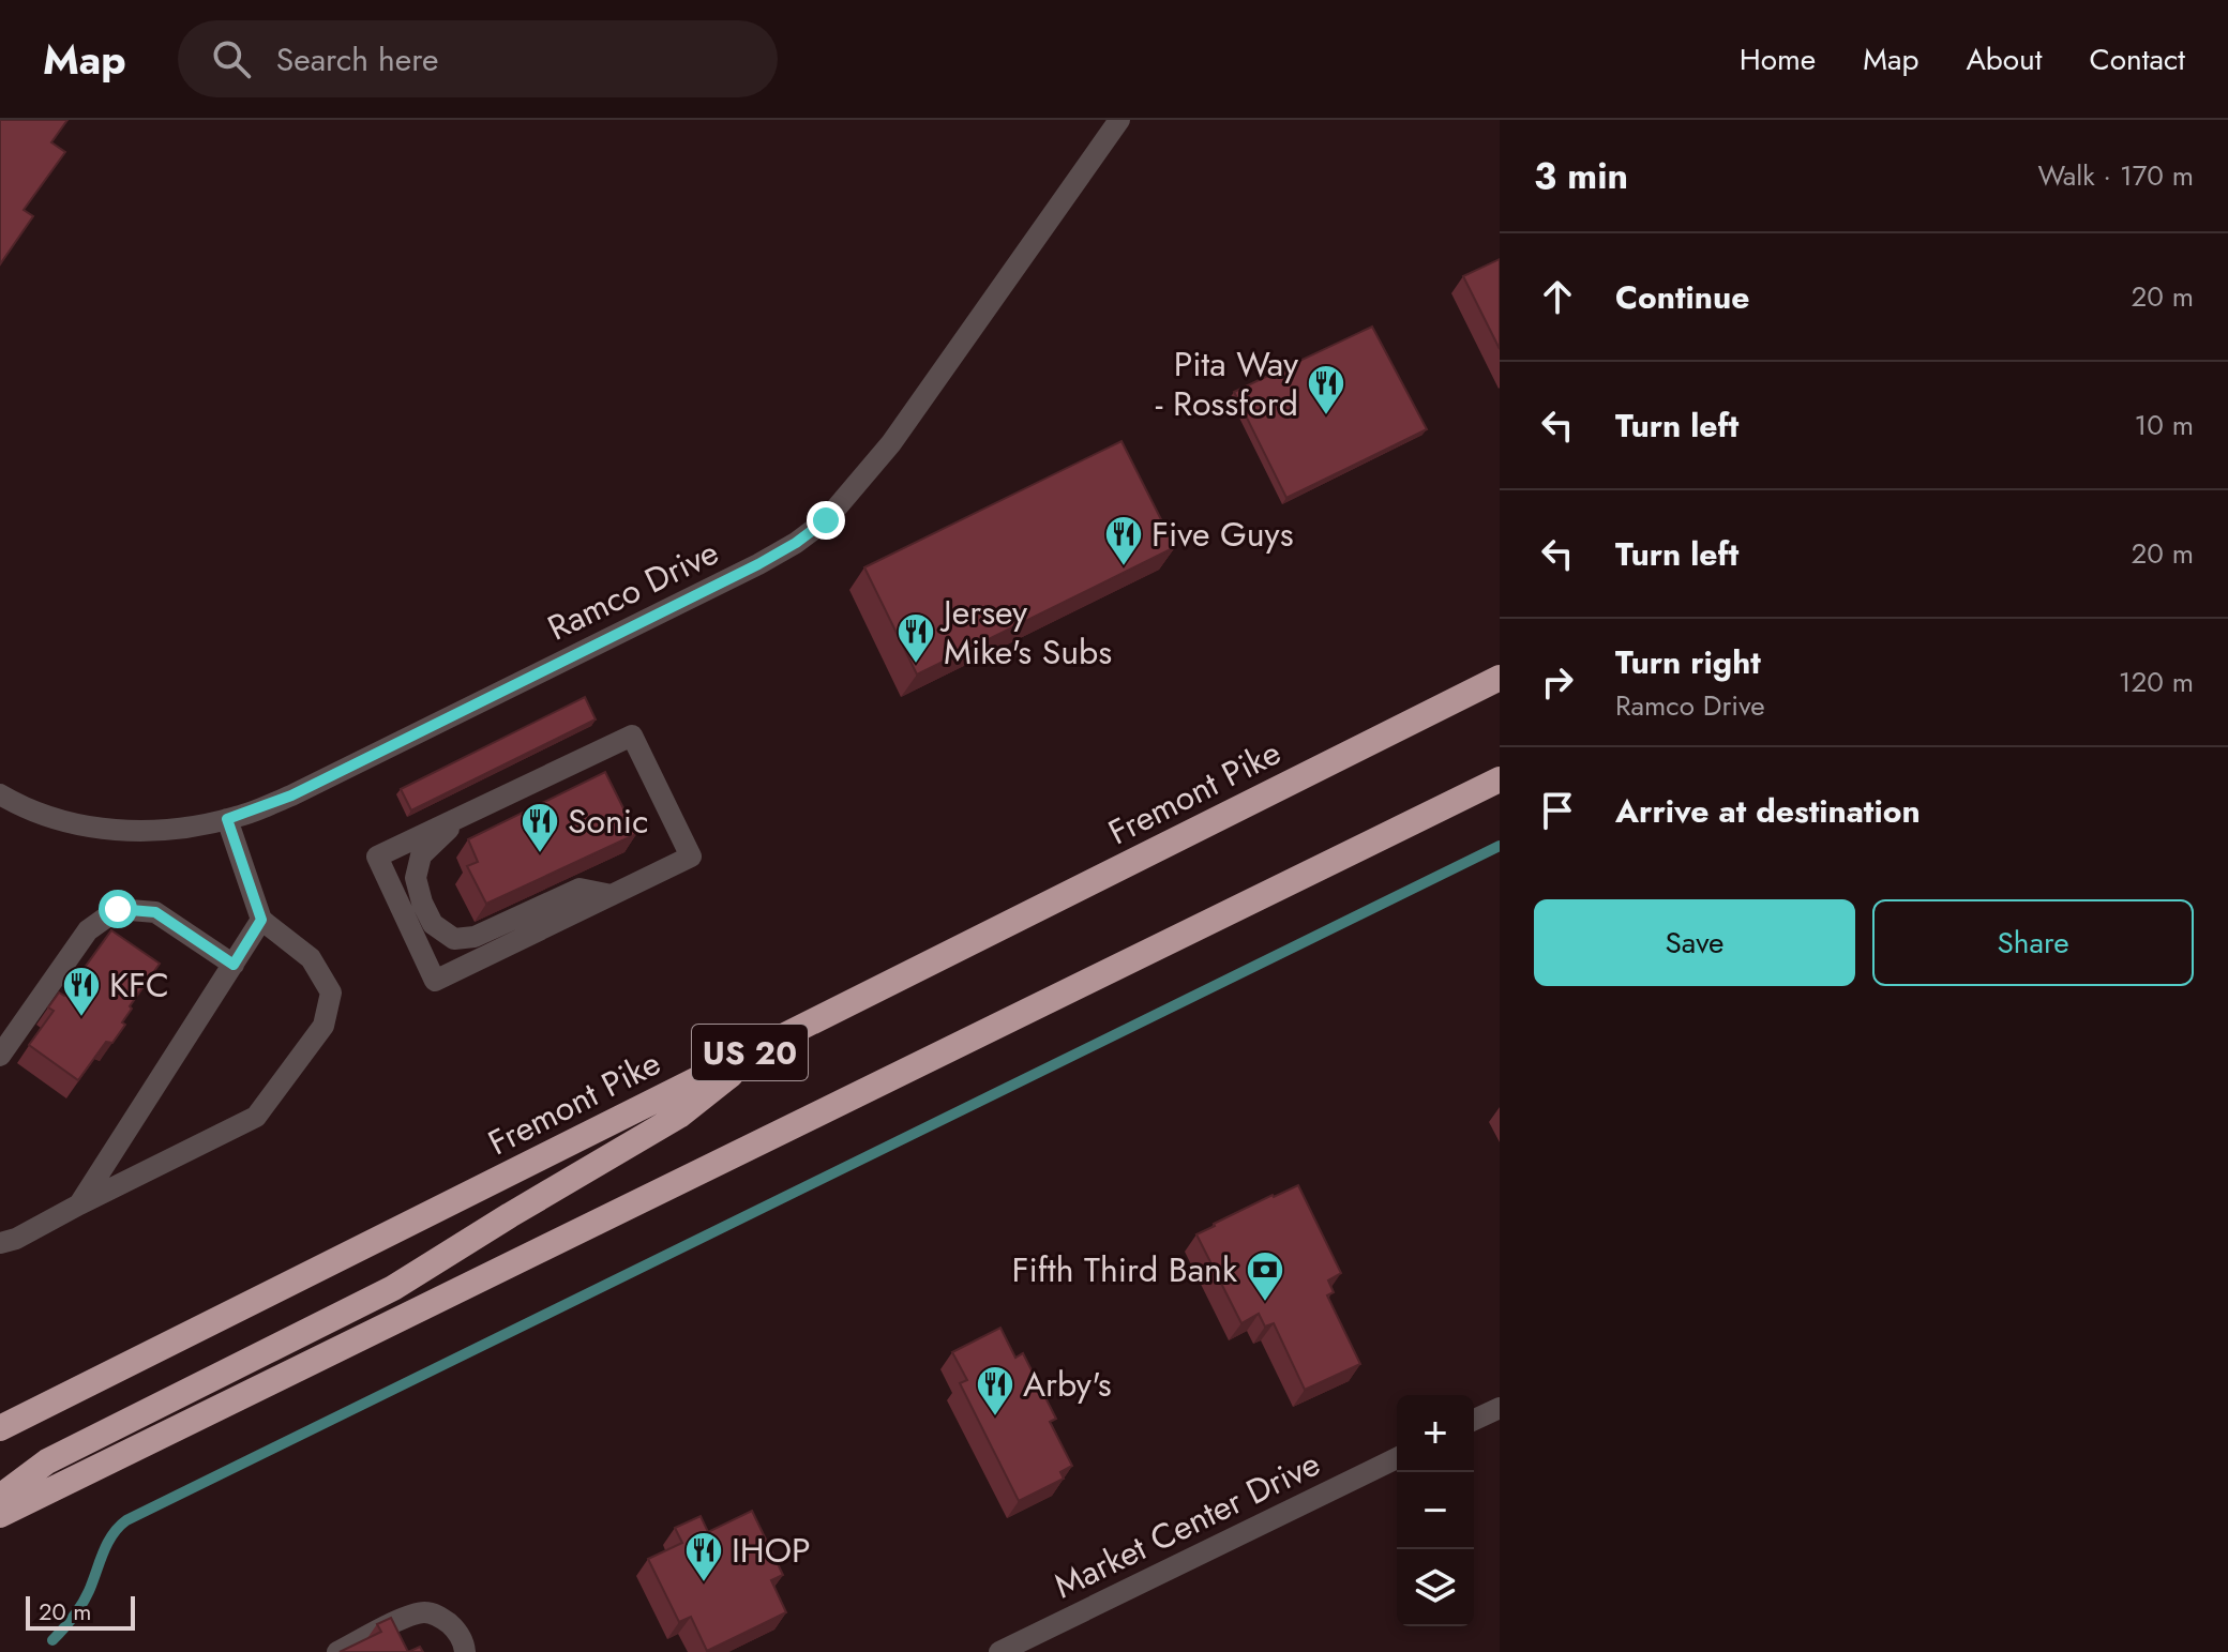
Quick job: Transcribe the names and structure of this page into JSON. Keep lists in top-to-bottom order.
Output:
{
  "streets": {
    "highway": ["Fremont Pike", "US 20"],
    "street": ["Ramco Drive", "Market Center Drive"]
  },
  "places": {
    "restaurant": [
      "Pita Way - Rossford",
      "Five Guys",
      "Jersey Mike's Subs",
      "Sonic",
      "KFC",
      "Arby's",
      "IHOP"
    ],
    "bank": ["Fifth Third Bank"]
  },
  "scale_bar": "20 m",
  "page": {
    "header": "Map",
    "search": "Search here",
    "nav": [
      "Home",
      "Map",
      "About",
      "Contact"
    ],
    "heading": ["3 min", "Walk · 170 m"],
    "list": [
      ["Continue", "20 m"],
      ["Turn left", "10 m"],
      ["Turn left", "20 m"],
      ["Turn right", "Ramco Drive", "120 m"],
      "Arrive at destination"
    ],
    "buttons": ["Save", "Share"],
    "map_buttons": ["+", "−"],
    "scale": "20 m"
  }
}
